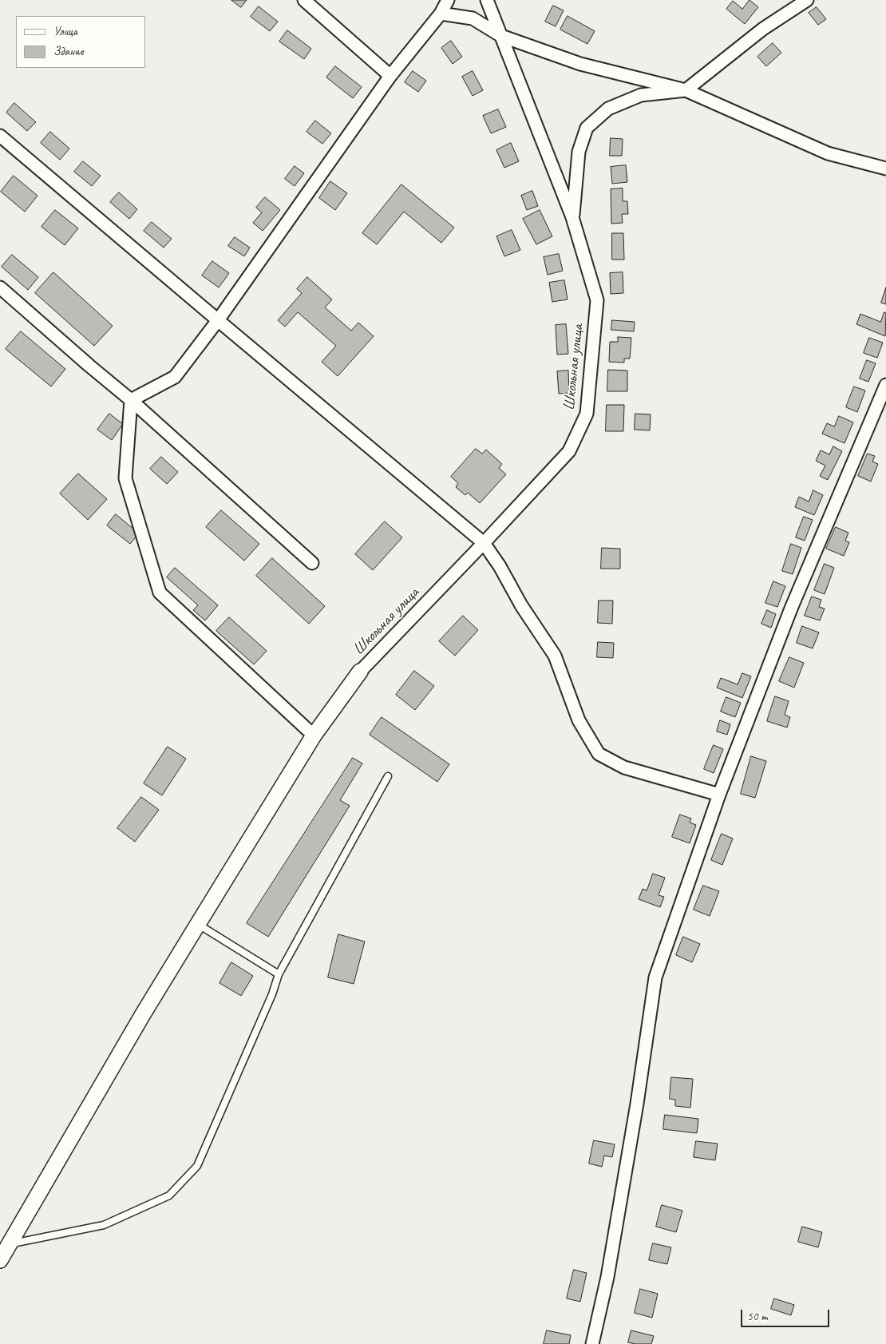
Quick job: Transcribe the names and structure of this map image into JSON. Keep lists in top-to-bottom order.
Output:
{
  "streets": {
    "street": ["Школьная улица"]
  },
  "legend": ["Улица", "Здание"],
  "scale_bar": "50 m"
}
